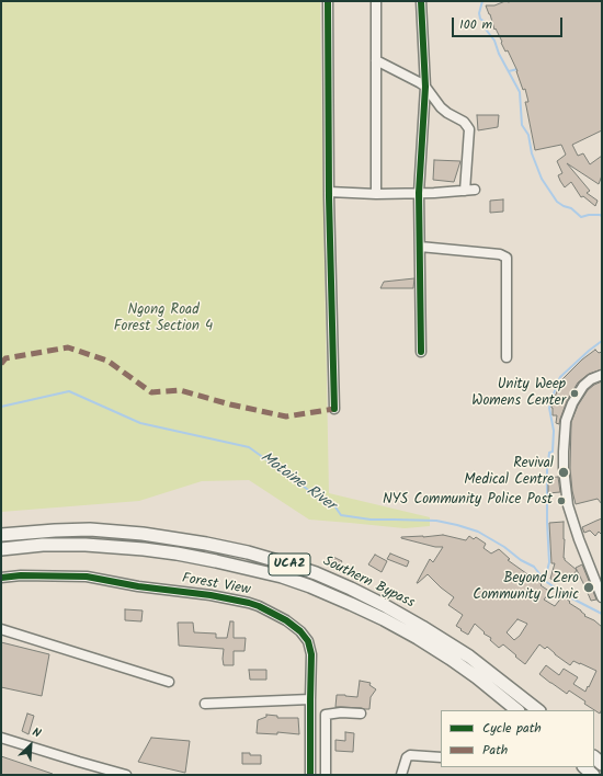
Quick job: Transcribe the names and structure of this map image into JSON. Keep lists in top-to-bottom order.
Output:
{
  "streets": {
    "highway": ["UCA2", "Southern Bypass"],
    "street": ["Forest View"]
  },
  "water": ["Motoine River"],
  "parks": ["Ngong Road Forest Section 4"],
  "places": [
    "Unity Weep Womens Center",
    "Revival Medical Centre",
    "NYS Community Police Post",
    "Beyond Zero Community Clinic"
  ],
  "legend": ["Cycle path", "Path"],
  "scale_bar": "100 m",
  "north": "top right"
}
